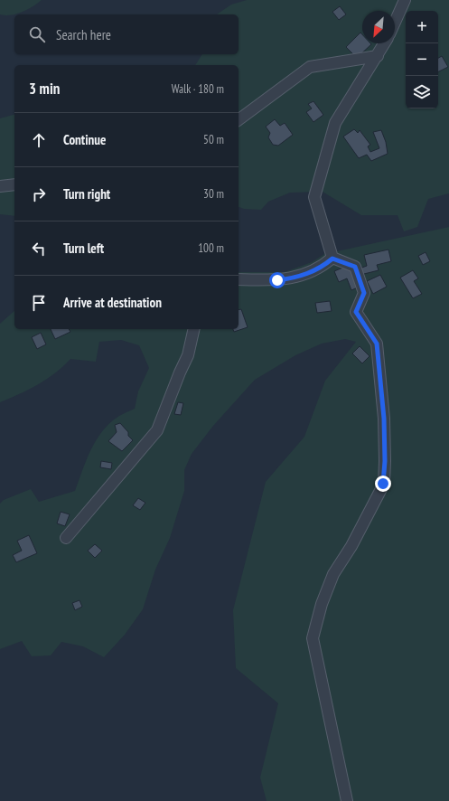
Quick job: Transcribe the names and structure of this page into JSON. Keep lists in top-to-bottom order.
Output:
{
  "north": "bottom left",
  "page": {
    "map_buttons": ["+", "−"],
    "search": "Search here",
    "heading": ["3 min", "Walk · 180 m"],
    "list": [
      ["Continue", "50 m"],
      ["Turn right", "30 m"],
      ["Turn left", "100 m"],
      "Arrive at destination"
    ]
  }
}
